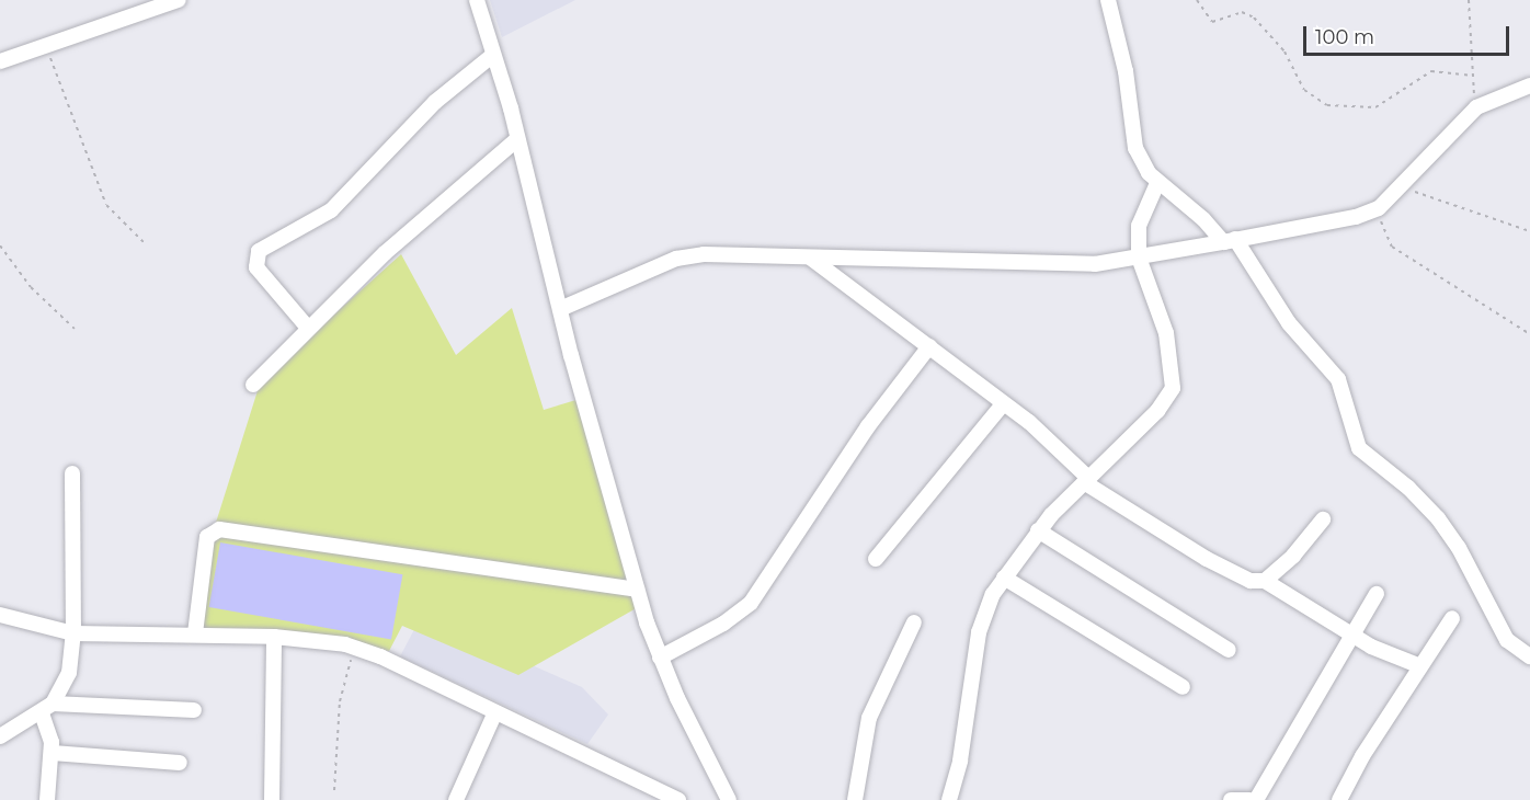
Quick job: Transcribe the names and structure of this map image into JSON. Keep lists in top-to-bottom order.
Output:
{
  "scale_bar": "100 m"
}
